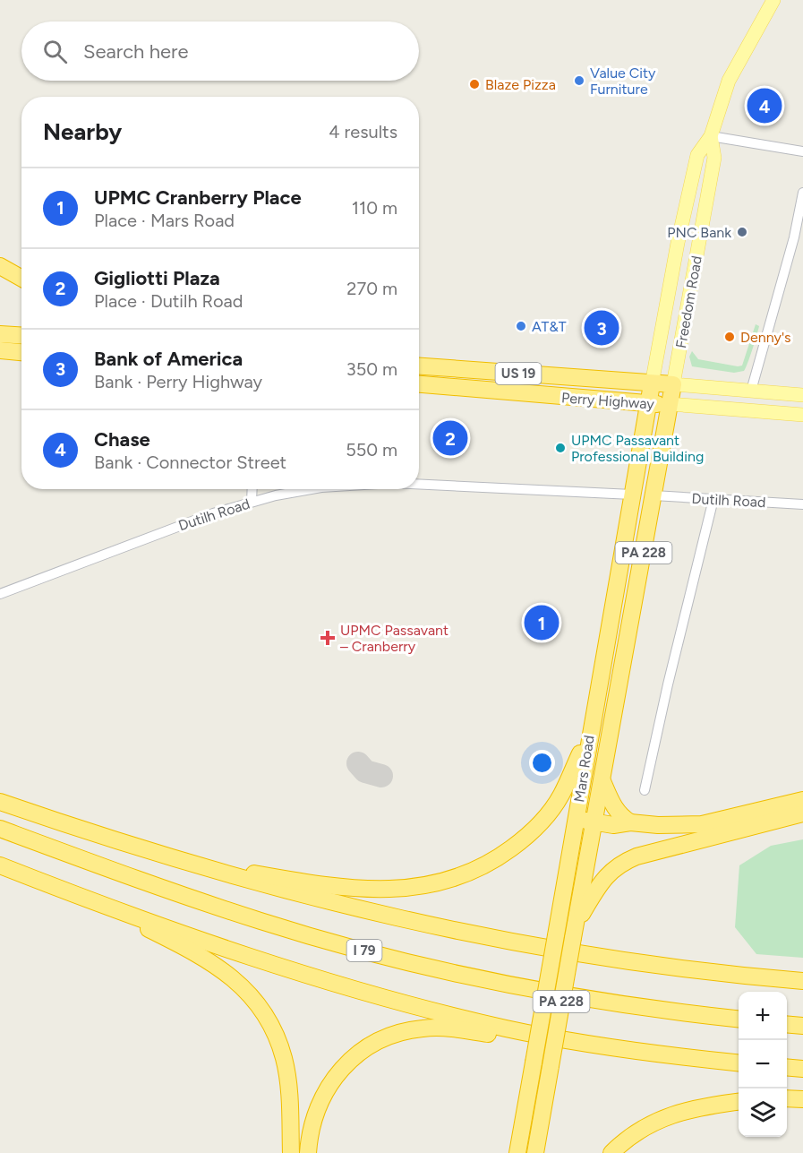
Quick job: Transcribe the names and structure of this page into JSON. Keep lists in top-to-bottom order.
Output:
{
  "streets": {
    "highway": [
      "Freedom Road",
      "US 19",
      "Perry Highway",
      "PA 228",
      "Mars Road",
      "I 79"
    ],
    "street": ["Dutilh Road"]
  },
  "crossings": [
    ["Freedom Road", "Perry Highway"],
    ["Freedom Road", "Mars Road"],
    ["Perry Highway", "Mars Road"],
    ["Dutilh Road", "Mars Road"]
  ],
  "places": {
    "other": [
      "Value City Furniture",
      "Blaze Pizza",
      "PNC Bank",
      "AT&T",
      "Denny's",
      "UPMC Passavant Professional Building"
    ],
    "health": ["UPMC Passavant – Cranberry"]
  },
  "page": {
    "search": "Search here",
    "pins": [
      "4",
      "3",
      "2",
      "1"
    ],
    "heading": ["Nearby", "4 results"],
    "list": [
      {
        "mark": "1",
        "name": "UPMC Cranberry Place",
        "note": "Place · Mars Road",
        "value": "110 m"
      },
      {
        "mark": "2",
        "name": "Gigliotti Plaza",
        "note": "Place · Dutilh Road",
        "value": "270 m"
      },
      {
        "mark": "3",
        "name": "Bank of America",
        "note": "Bank · Perry Highway",
        "value": "350 m"
      },
      {
        "mark": "4",
        "name": "Chase",
        "note": "Bank · Connector Street",
        "value": "550 m"
      }
    ],
    "map_buttons": ["+", "−"]
  }
}
